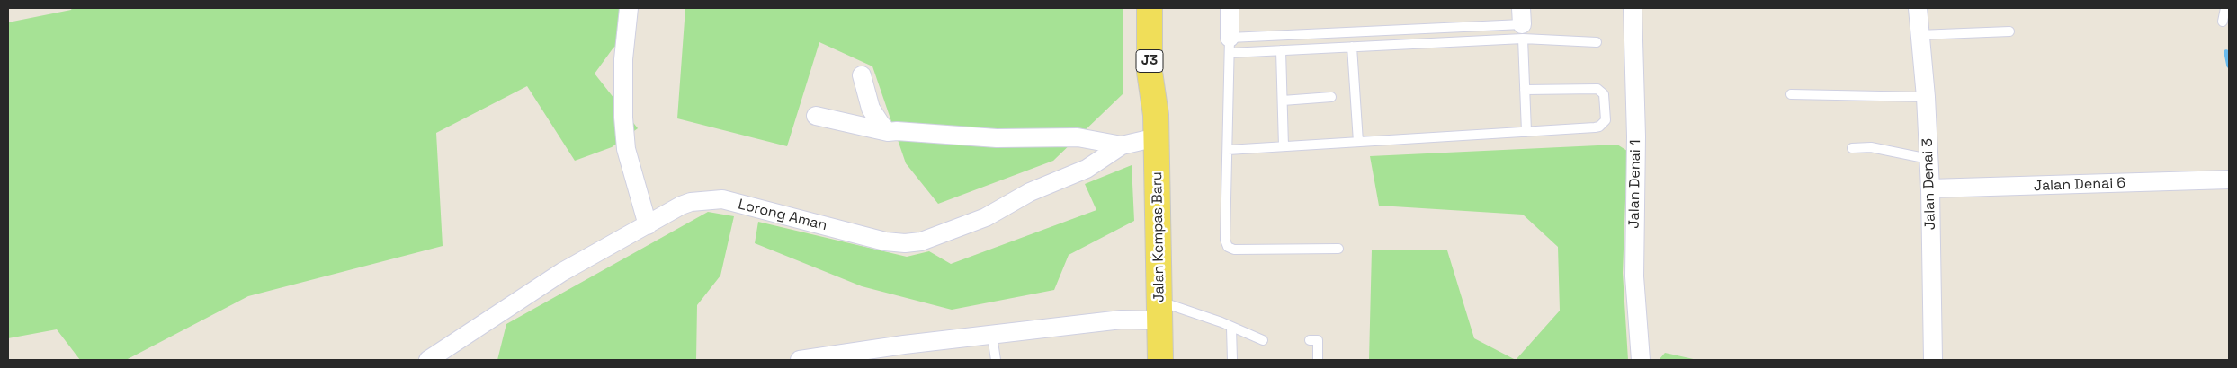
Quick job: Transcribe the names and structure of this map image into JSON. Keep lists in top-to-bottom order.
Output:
{
  "streets": {
    "main road": ["J3", "Jalan Kempas Baru"],
    "street": [
      "Jalan Denai 1",
      "Jalan Denai 3",
      "Jalan Denai 6",
      "Lorong Aman"
    ]
  },
  "crossings": [
    ["Jalan Denai 3", "Jalan Denai 6"],
    ["Lorong Aman", "Jalan Kempas Baru"]
  ]
}
